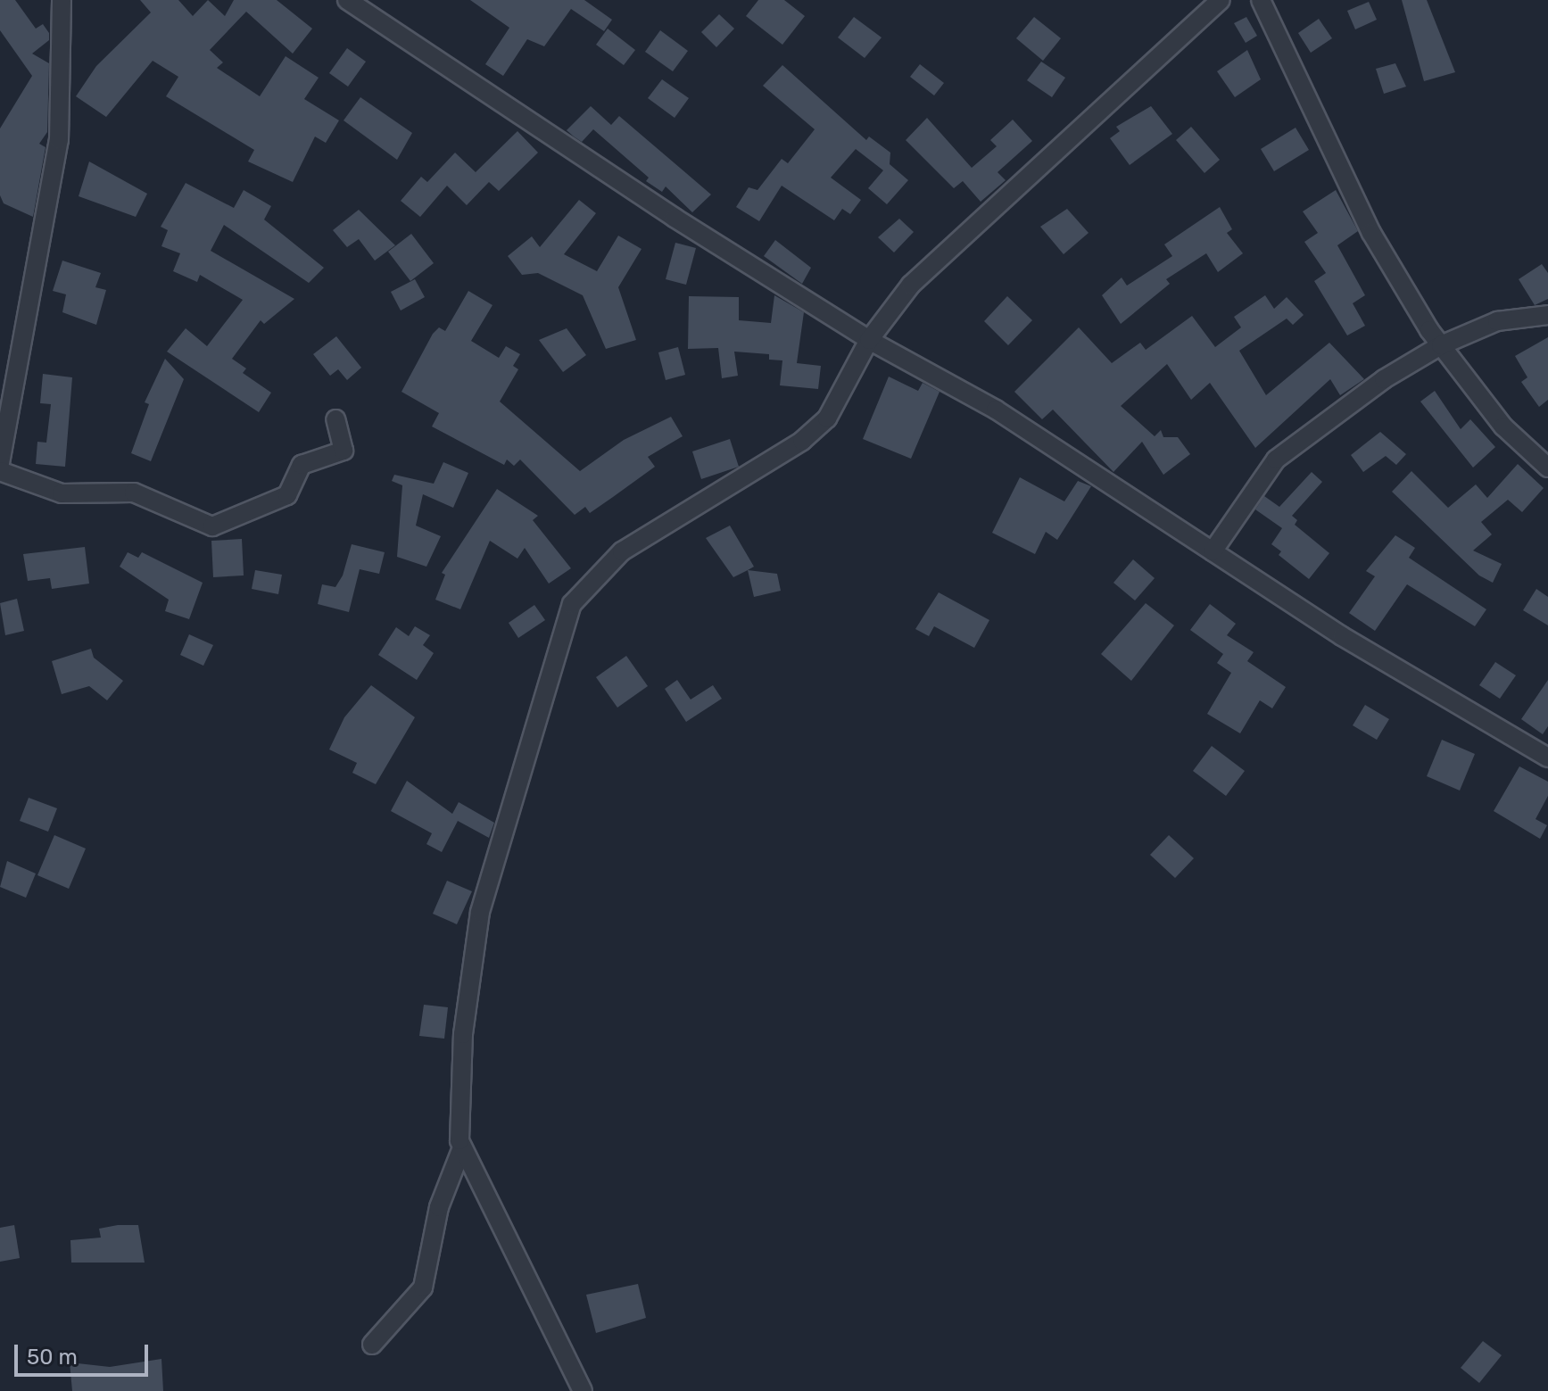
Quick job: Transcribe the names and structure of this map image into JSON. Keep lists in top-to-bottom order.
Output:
{
  "scale_bar": "50 m"
}
